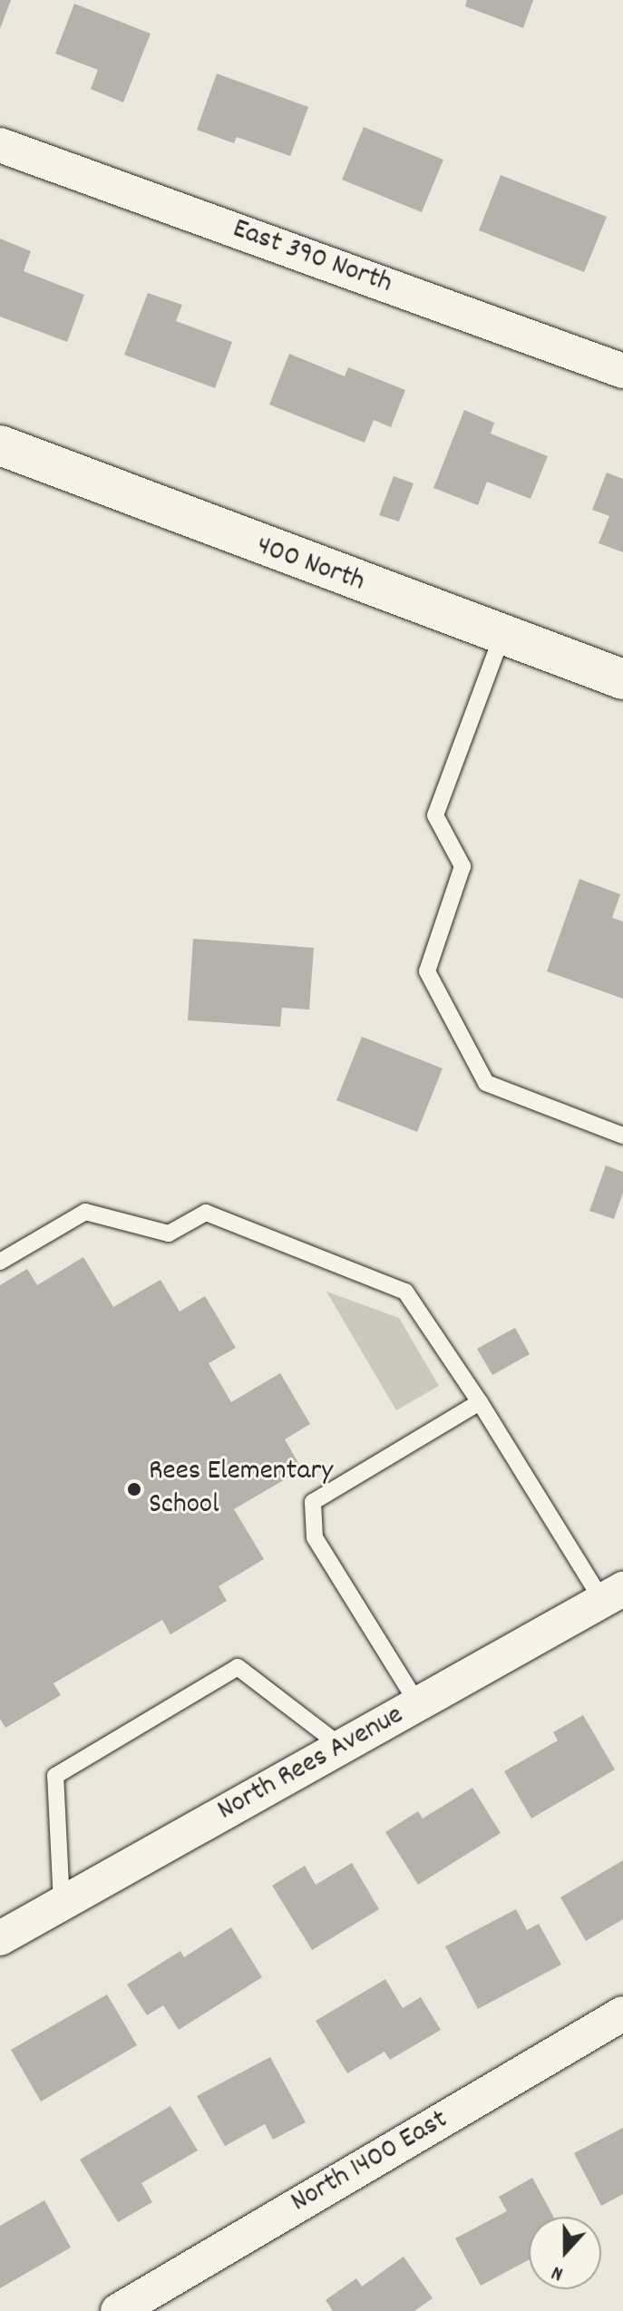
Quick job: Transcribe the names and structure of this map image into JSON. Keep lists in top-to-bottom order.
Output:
{
  "streets": {
    "main road": ["400 North"],
    "street": ["East 390 North", "North Rees Avenue", "North 1400 East"]
  },
  "places": ["Rees Elementary School"],
  "north": "bottom"
}
